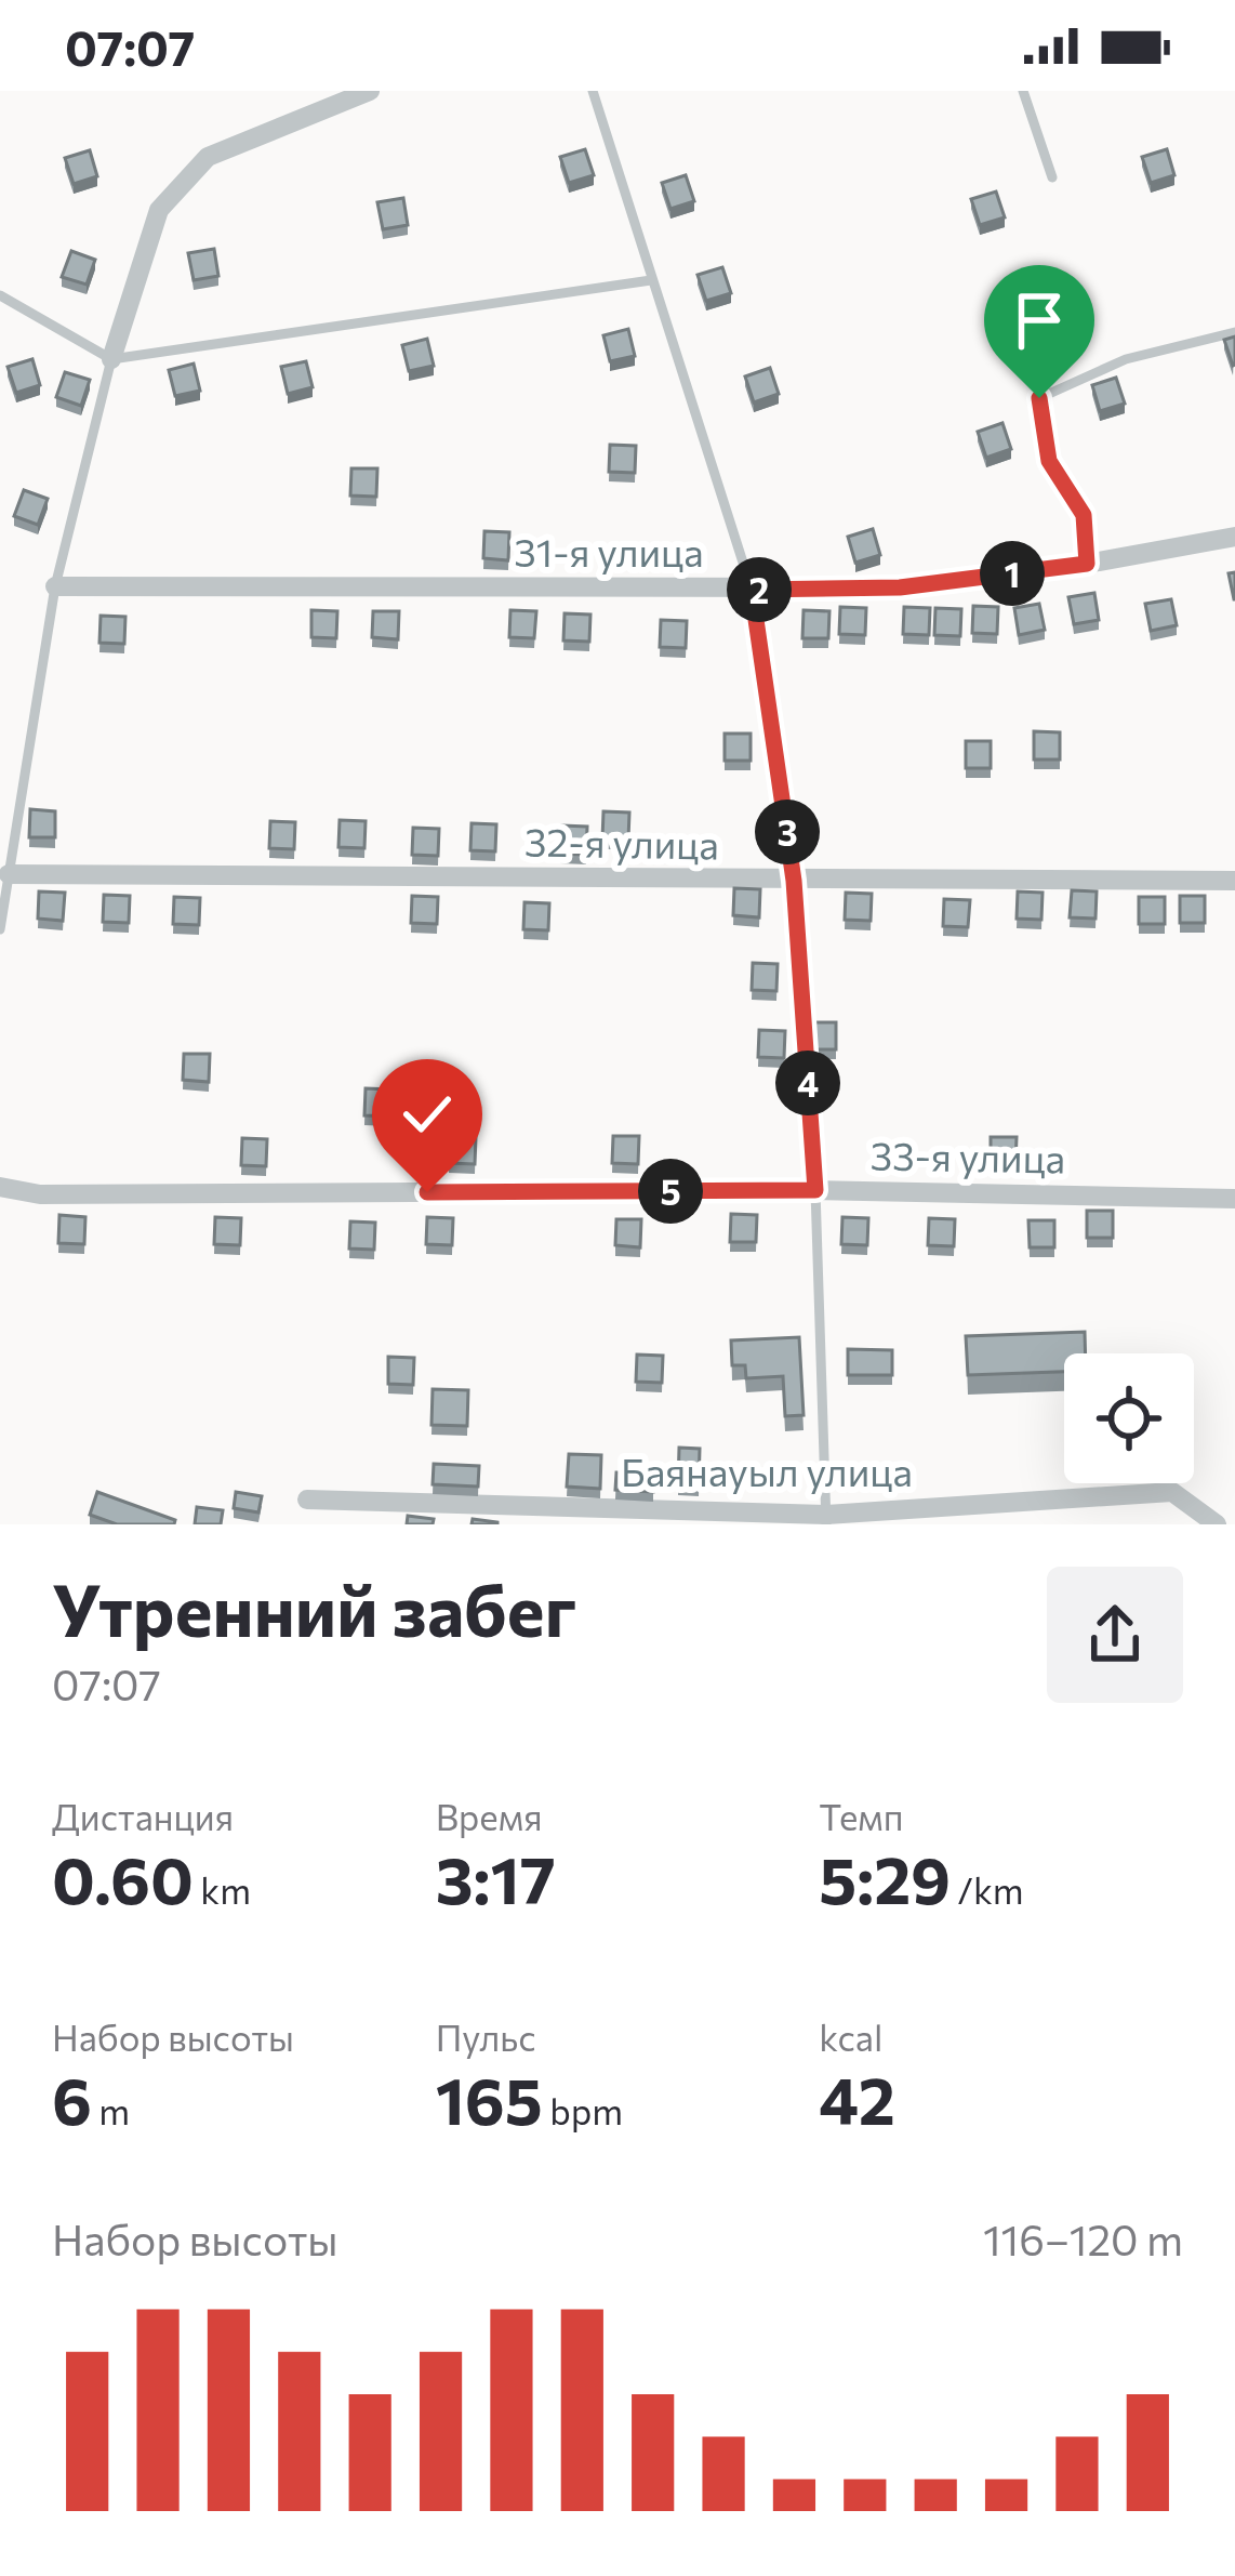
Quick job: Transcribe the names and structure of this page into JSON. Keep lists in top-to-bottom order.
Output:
{
  "streets": {
    "street": [
      "31-я улица",
      "32-я улица",
      "33-я улица",
      "Баянауыл улица"
    ]
  },
  "page": {
    "status": "07:07",
    "pins": [
      "1",
      "2",
      "3",
      "4",
      "5"
    ],
    "heading": ["Утренний забег", "07:07"],
    "stats": [
      ["Дистанция", "0.60 km"],
      ["Время", "3:17"],
      ["Темп", "5:29 /km"],
      ["Набор высоты", "6 m"],
      ["Пульс", "165 bpm"],
      ["kcal", "42"]
    ],
    "chart": ["Набор высоты", "116–120 m"]
  }
}
